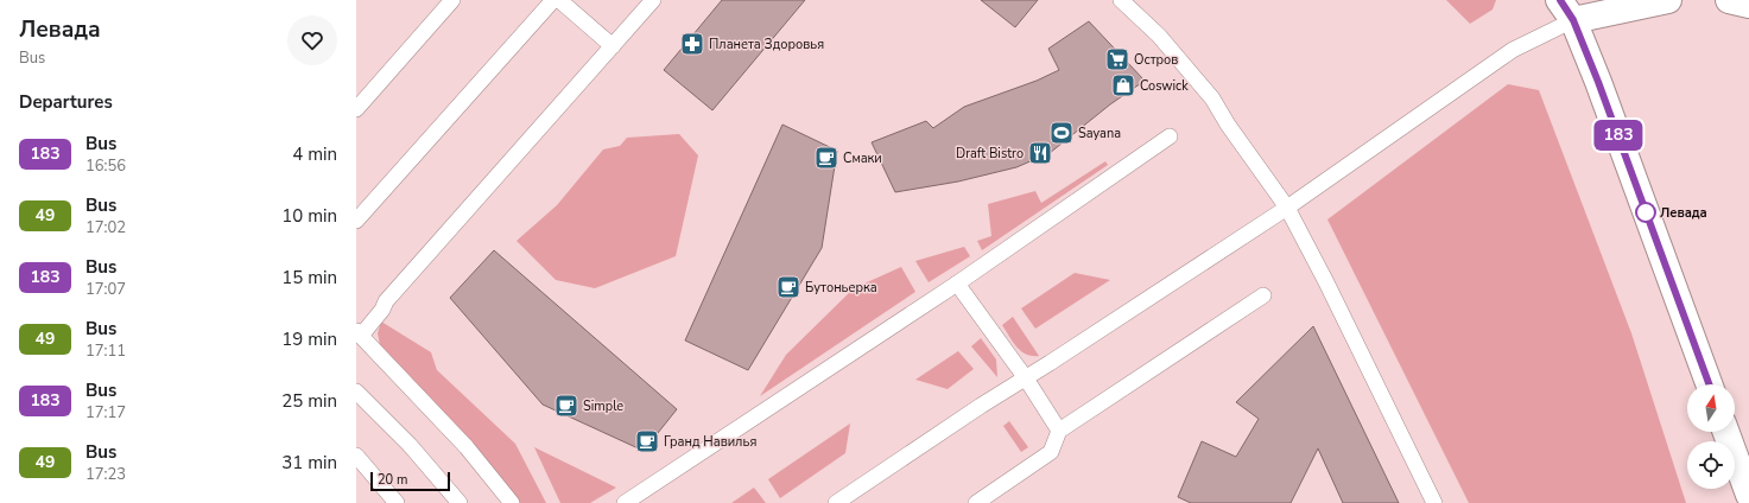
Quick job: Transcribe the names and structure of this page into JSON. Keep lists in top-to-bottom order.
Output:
{
  "places": {
    "pharmacy": ["Планета Здоровья"],
    "supermarket": ["Остров"],
    "shop": ["Coswick"],
    "sports": ["Sayana"],
    "restaurant": ["Draft Bistro"],
    "cafe": [
      "Смаки",
      "Бутоньерка",
      "Simple",
      "Гранд Навилья"
    ],
    "other": ["Левада"]
  },
  "lines": ["bus line 183"],
  "scale_bar": "20 m",
  "north": "top",
  "page": {
    "heading": [
      ["Левада", "Bus"],
      "Departures"
    ],
    "on_map": "183",
    "list": [
      {
        "mark": "183",
        "name": "Bus",
        "note": "16:56",
        "value": "4 min"
      },
      {
        "mark": "49",
        "name": "Bus",
        "note": "17:02",
        "value": "10 min"
      },
      {
        "mark": "183",
        "name": "Bus",
        "note": "17:07",
        "value": "15 min"
      },
      {
        "mark": "49",
        "name": "Bus",
        "note": "17:11",
        "value": "19 min"
      },
      {
        "mark": "183",
        "name": "Bus",
        "note": "17:17",
        "value": "25 min"
      },
      {
        "mark": "49",
        "name": "Bus",
        "note": "17:23",
        "value": "31 min"
      }
    ],
    "scale": "20 m"
  }
}
